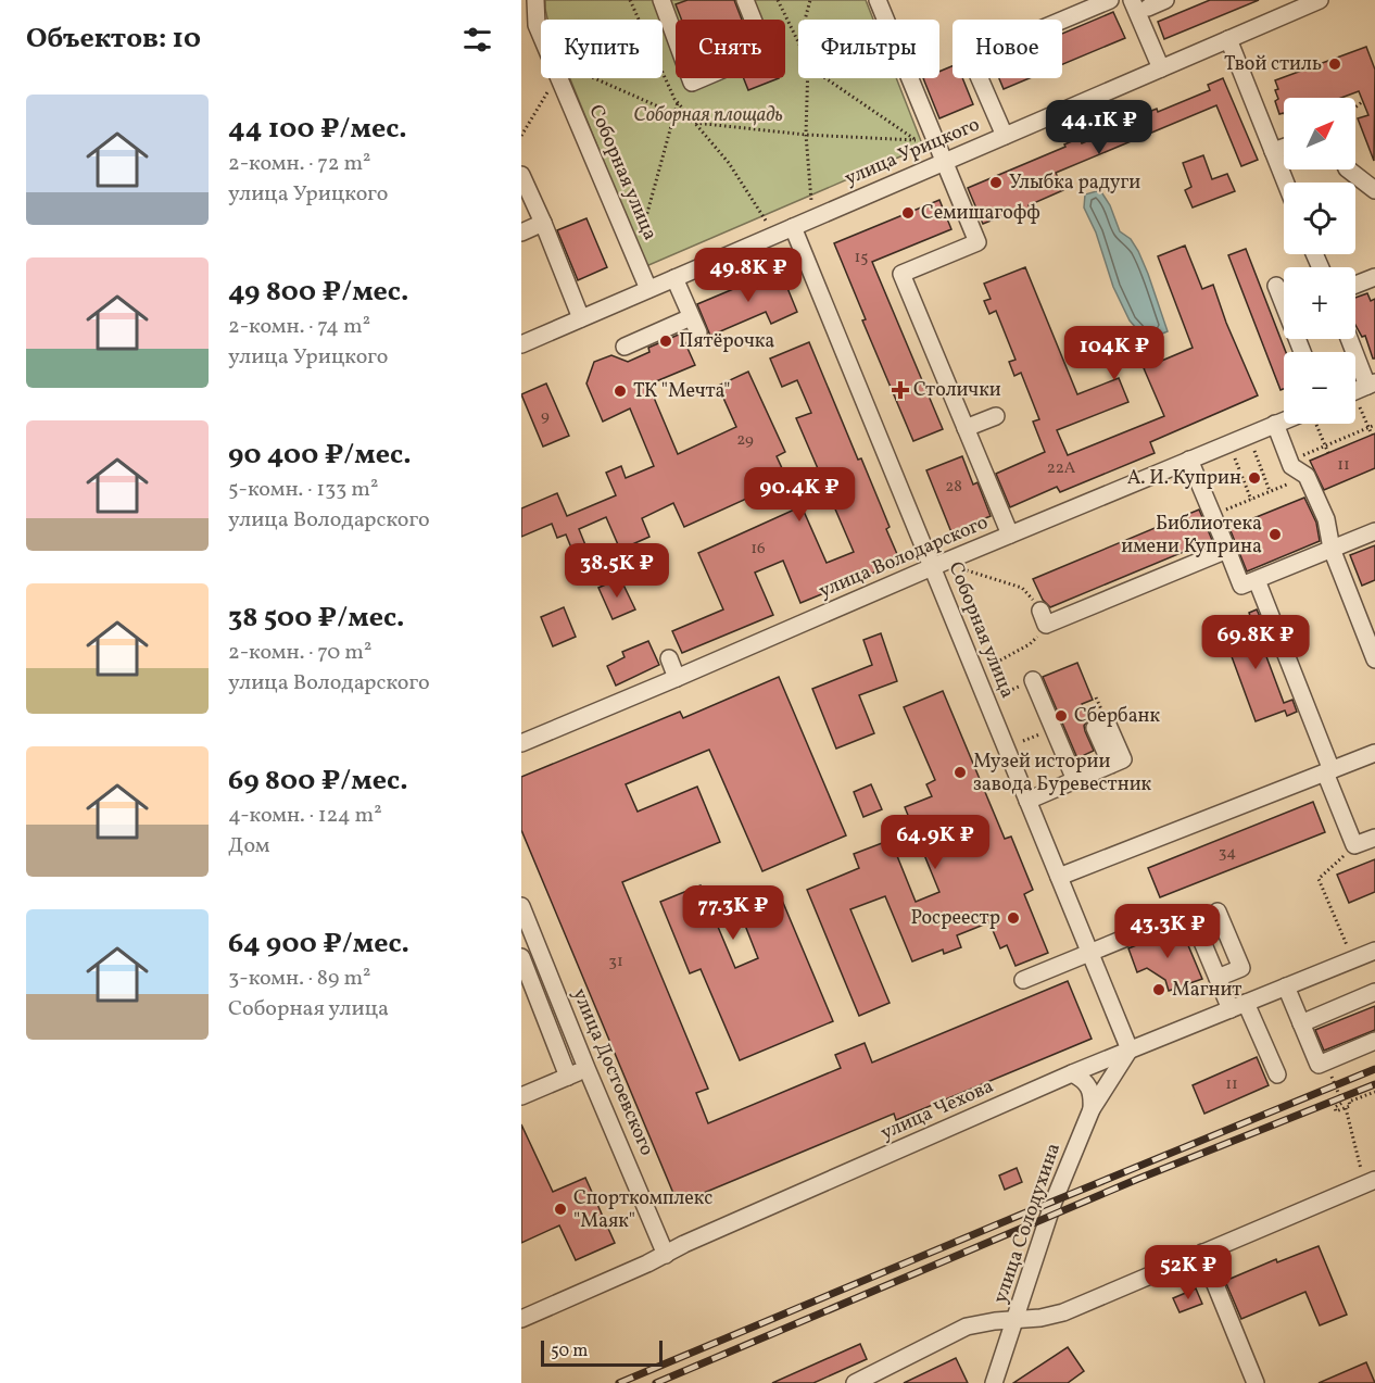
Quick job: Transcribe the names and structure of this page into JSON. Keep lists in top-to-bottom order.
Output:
{
  "streets": {
    "street": [
      "улица Урицкого",
      "Соборная улица",
      "улица Володарского",
      "улица Достоевского",
      "улица Чехова",
      "улица Солодухина"
    ]
  },
  "crossings": [
    ["улица Урицкого", "Соборная улица"],
    ["Соборная улица", "улица Володарского"],
    ["Соборная улица", "улица Чехова"],
    ["Соборная улица", "улица Солодухина"],
    ["улица Достоевского", "улица Чехова"],
    ["улица Чехова", "улица Солодухина"]
  ],
  "parks": ["Соборная площадь"],
  "places": {
    "other": [
      "Твой стиль",
      "Улыбка радуги",
      "Семишагофф",
      "Пятёрочка",
      "ТК \"Мечта\"",
      "А. И. Куприн",
      "Библиотека имени Куприна",
      "Сбербанк",
      "Музей истории завода Буревестник",
      "Росреестр",
      "Магнит",
      "Спорткомплекс \"Маяк\""
    ],
    "health": ["Столички"]
  },
  "house_numbers": [
    "15",
    "9",
    "29",
    "11",
    "22А",
    "28",
    "16",
    "34",
    "31",
    "11"
  ],
  "scale_bar": "50 m",
  "north": "top right",
  "page": {
    "heading": "Объектов: 10",
    "chip": [
      "Купить",
      "Снять",
      "Фильтры",
      "Новое"
    ],
    "list": [
      {
        "name": "44 100 ₽/мес.",
        "note": "2-комн. · 72 m² · улица Урицкого"
      },
      {
        "name": "49 800 ₽/мес.",
        "note": "2-комн. · 74 m² · улица Урицкого"
      },
      {
        "name": "90 400 ₽/мес.",
        "note": "5-комн. · 133 m² · улица Володарского"
      },
      {
        "name": "38 500 ₽/мес.",
        "note": "2-комн. · 70 m² · улица Володарского"
      },
      {
        "name": "69 800 ₽/мес.",
        "note": "4-комн. · 124 m² · Дом"
      },
      {
        "name": "64 900 ₽/мес.",
        "note": "3-комн. · 89 m² · Соборная улица"
      }
    ],
    "map_buttons": ["+", "−"],
    "price": [
      "44.1K ₽",
      "49.8K ₽",
      "104K ₽",
      "90.4K ₽",
      "38.5K ₽",
      "69.8K ₽",
      "64.9K ₽",
      "77.3K ₽",
      "43.3K ₽",
      "52K ₽"
    ],
    "scale": "50 m"
  }
}
